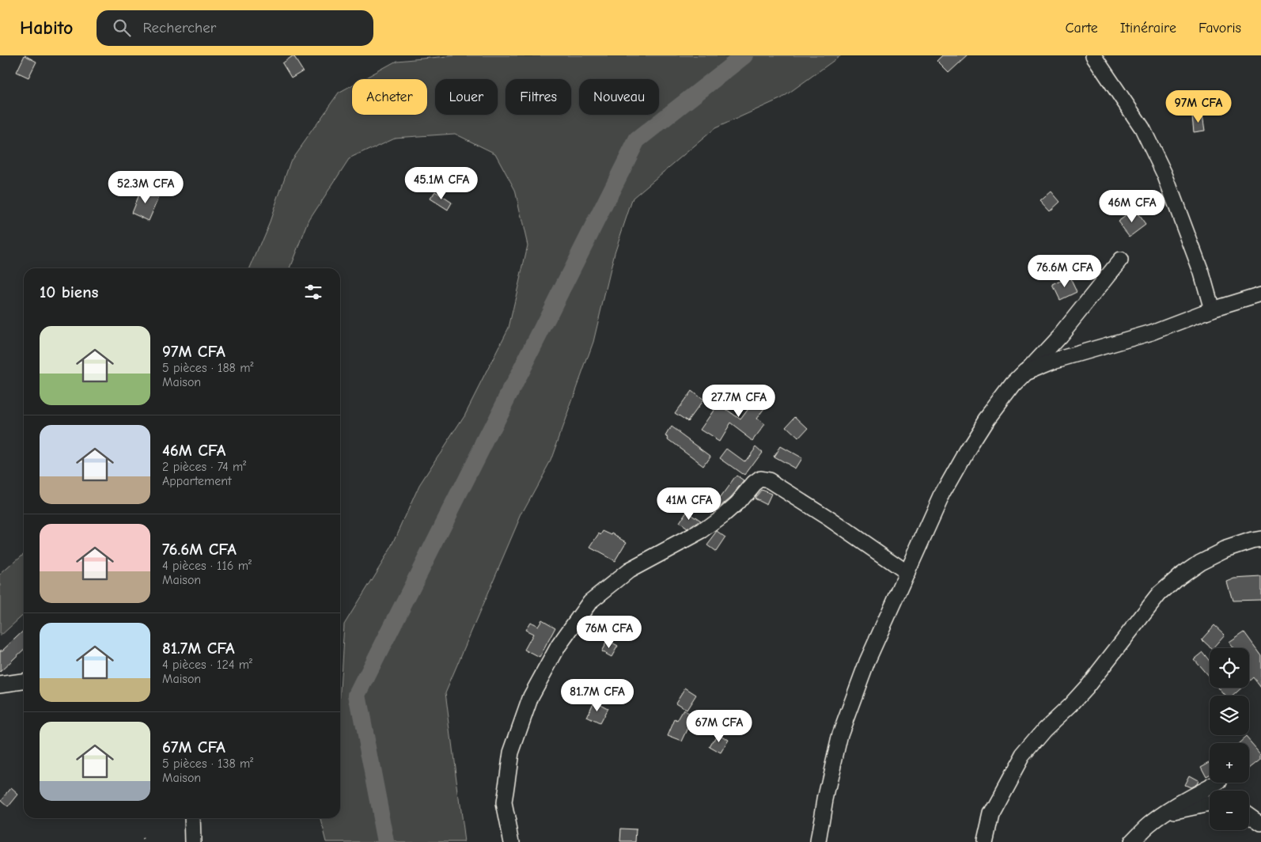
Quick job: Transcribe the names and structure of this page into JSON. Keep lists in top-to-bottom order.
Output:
{
  "page": {
    "header": "Habito",
    "search": "Rechercher",
    "nav": ["Carte", "Itinéraire", "Favoris"],
    "chip": [
      "Acheter",
      "Louer",
      "Filtres",
      "Nouveau"
    ],
    "price": [
      "97M CFA",
      "45.1M CFA",
      "52.3M CFA",
      "46M CFA",
      "76.6M CFA",
      "27.7M CFA",
      "41M CFA",
      "76M CFA",
      "81.7M CFA",
      "67M CFA"
    ],
    "heading": "10 biens",
    "list": [
      {
        "name": "97M CFA",
        "note": "5 pièces · 188 m² · Maison"
      },
      {
        "name": "46M CFA",
        "note": "2 pièces · 74 m² · Appartement"
      },
      {
        "name": "76.6M CFA",
        "note": "4 pièces · 116 m² · Maison"
      },
      {
        "name": "81.7M CFA",
        "note": "4 pièces · 124 m² · Maison"
      },
      {
        "name": "67M CFA",
        "note": "5 pièces · 138 m² · Maison"
      }
    ],
    "map_buttons": ["+", "−"]
  }
}
